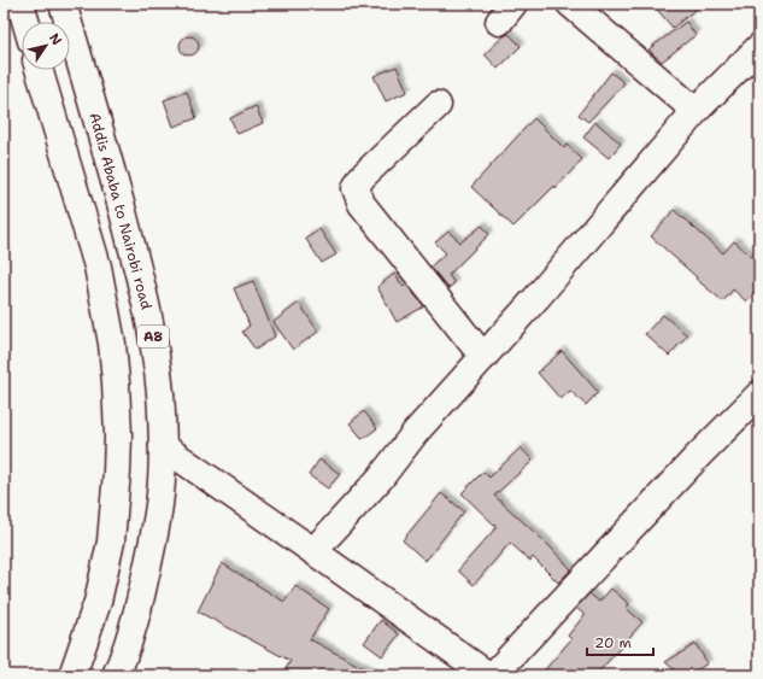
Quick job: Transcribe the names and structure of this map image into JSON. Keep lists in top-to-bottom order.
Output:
{
  "streets": {
    "main road": ["Addis Ababa to Nairobi road", "A8"]
  },
  "scale_bar": "20 m",
  "north": "top right"
}
